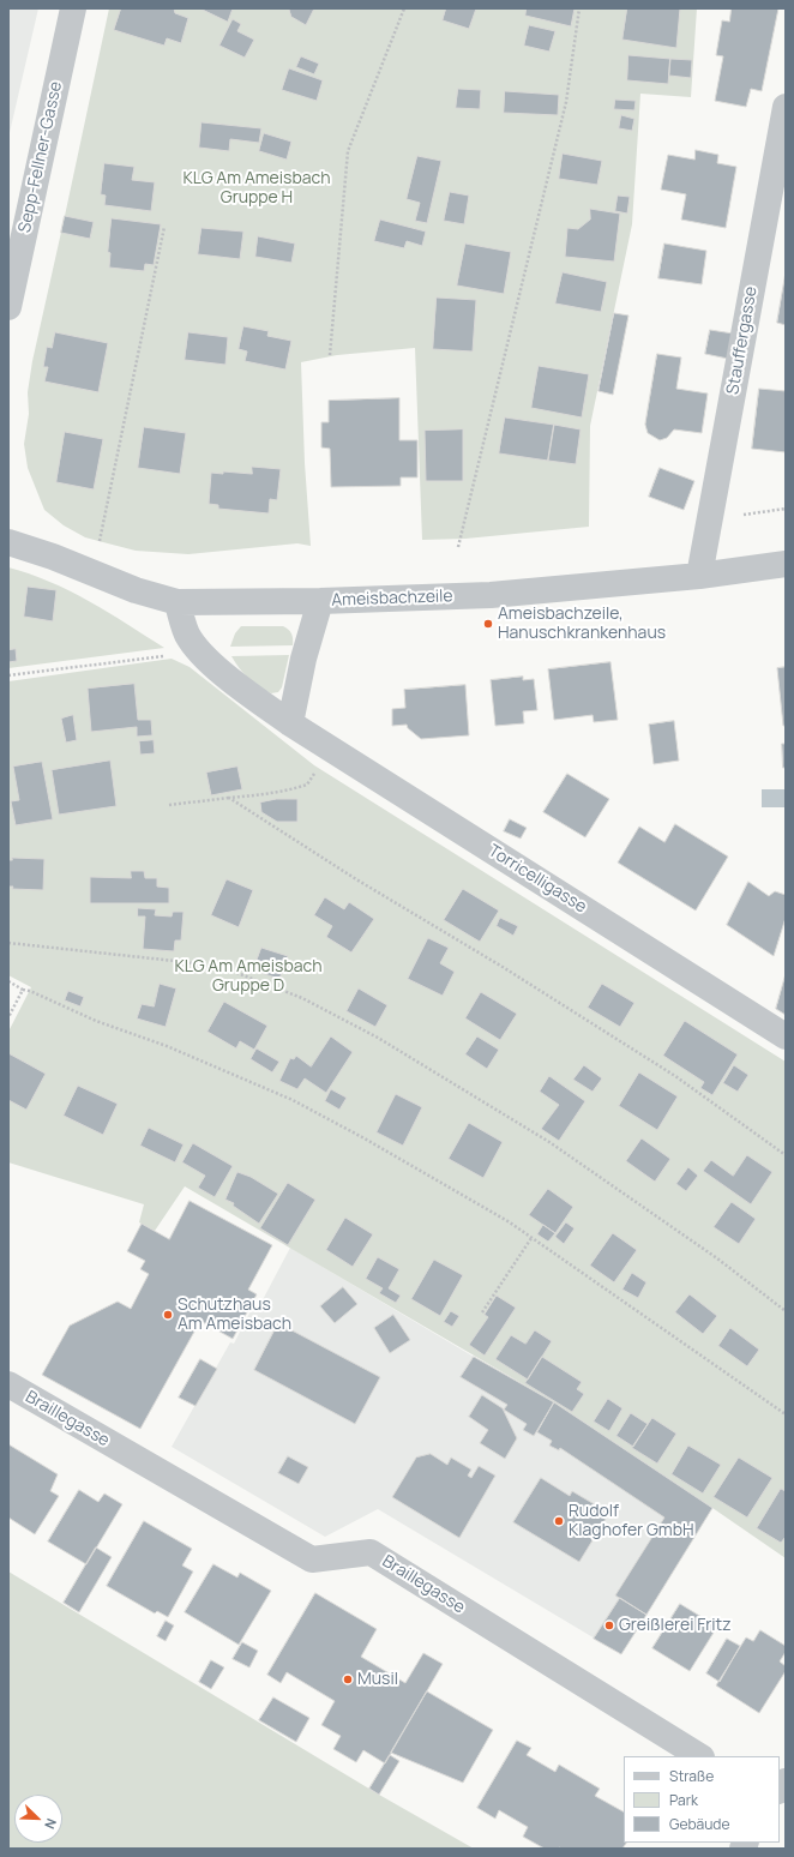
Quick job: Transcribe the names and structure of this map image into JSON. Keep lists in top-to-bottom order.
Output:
{
  "streets": {
    "street": [
      "Sepp-Fellner-Gasse",
      "Stauffergasse",
      "Ameisbachzeile",
      "Torricelligasse",
      "Braillegasse"
    ]
  },
  "crossings": [
    ["Stauffergasse", "Ameisbachzeile"],
    ["Ameisbachzeile", "Torricelligasse"]
  ],
  "parks": ["KLG Am Ameisbach Gruppe H", "KLG Am Ameisbach Gruppe D"],
  "places": [
    "Ameisbachzeile, Hanuschkrankenhaus",
    "Schutzhaus Am Ameisbach",
    "Rudolf Klaghofer GmbH",
    "Greißlerei Fritz",
    "Musil"
  ],
  "legend": ["Straße", "Park", "Gebäude"],
  "north": "bottom right"
}
